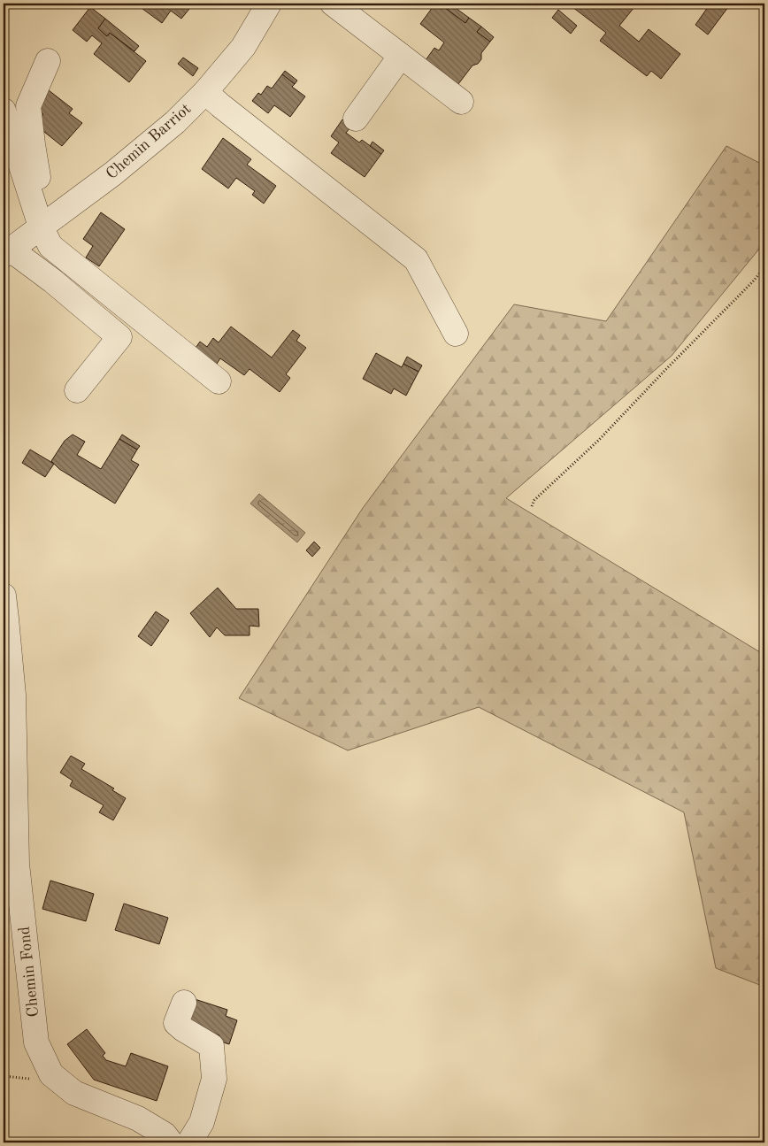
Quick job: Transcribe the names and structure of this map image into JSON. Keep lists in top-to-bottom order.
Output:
{
  "streets": {
    "street": ["Chemin Barriot", "Chemin Fond"]
  }
}
